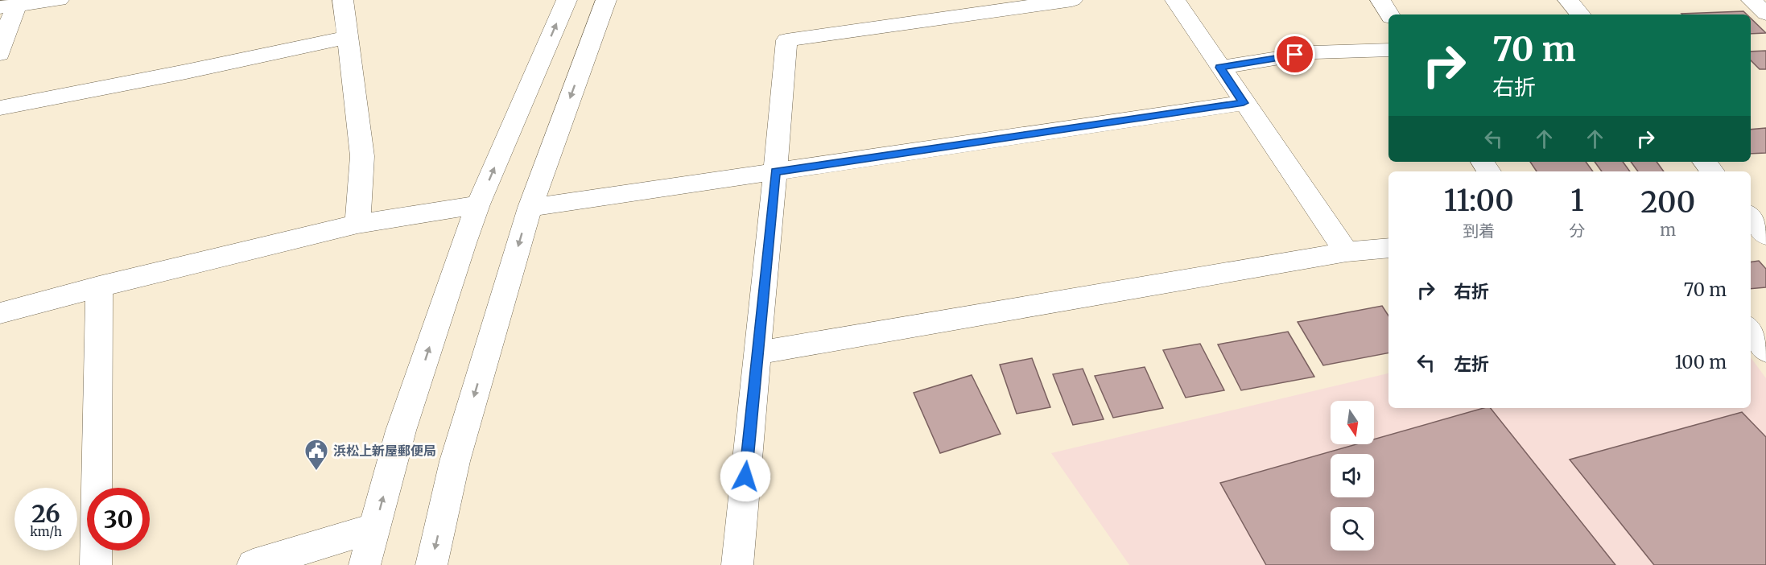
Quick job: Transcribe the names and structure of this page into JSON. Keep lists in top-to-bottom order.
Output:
{
  "places": {
    "public building": ["浜松上新屋郵便局"]
  },
  "north": "bottom",
  "page": {
    "turn": ["70 m", "右折"],
    "eta": [
      "11:00",
      "到着",
      "1",
      "分",
      "200",
      "m"
    ],
    "list": [
      {
        "name": "右折",
        "value": "70 m"
      },
      {
        "name": "左折",
        "value": "100 m"
      }
    ],
    "speed": "26 km/h",
    "limit": "30"
  }
}
